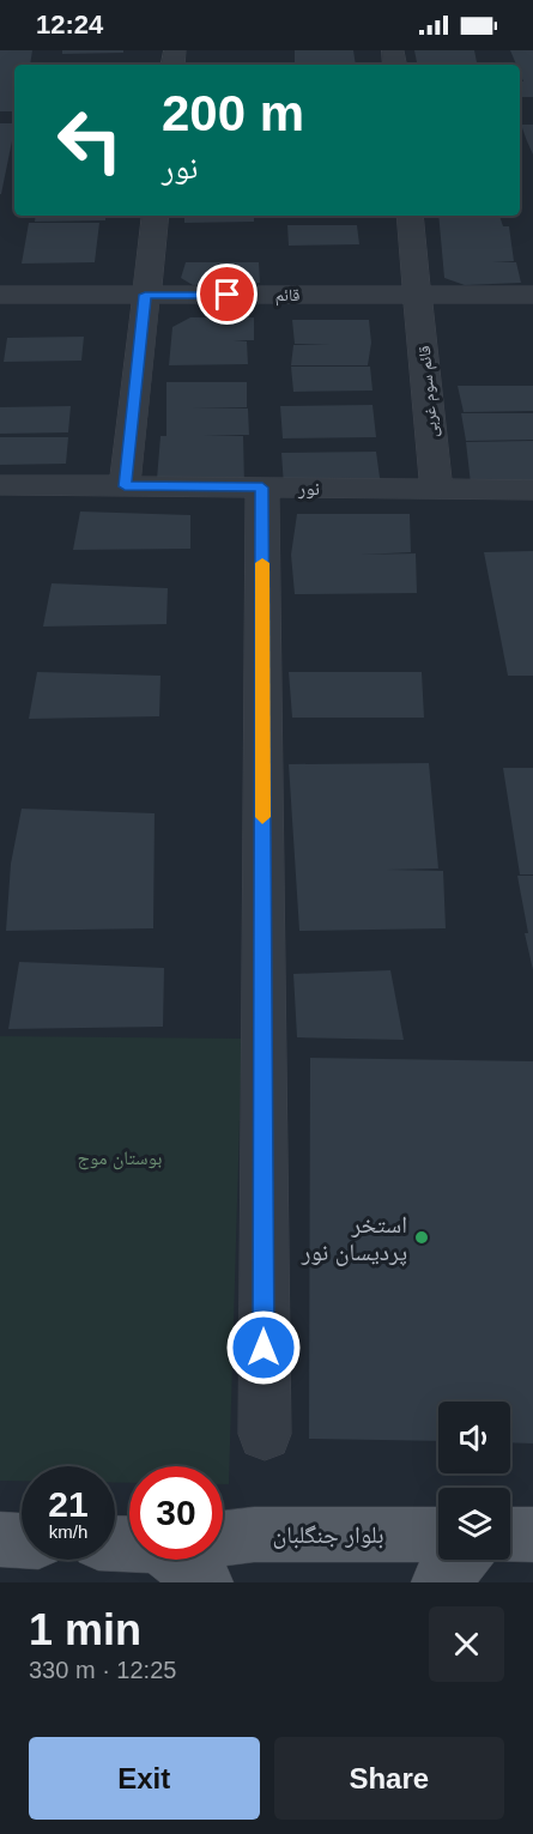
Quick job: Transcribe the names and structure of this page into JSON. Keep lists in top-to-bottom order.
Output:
{
  "streets": {
    "main road": ["بلوار جنگلبان"],
    "street": ["قائم", "قائم سوم غربی", "نور"]
  },
  "crossings": [
    ["قائم", "قائم سوم غربی"],
    ["قائم سوم غربی", "نور"]
  ],
  "parks": ["بوستان موج"],
  "places": ["استخر پردیسان نور"],
  "page": {
    "status": "12:24",
    "turn": ["200 m", "نور"],
    "speed": "21 km/h",
    "limit": "30",
    "heading": ["1 min", "330 m · 12:25"],
    "buttons": ["Exit", "Share"]
  }
}
